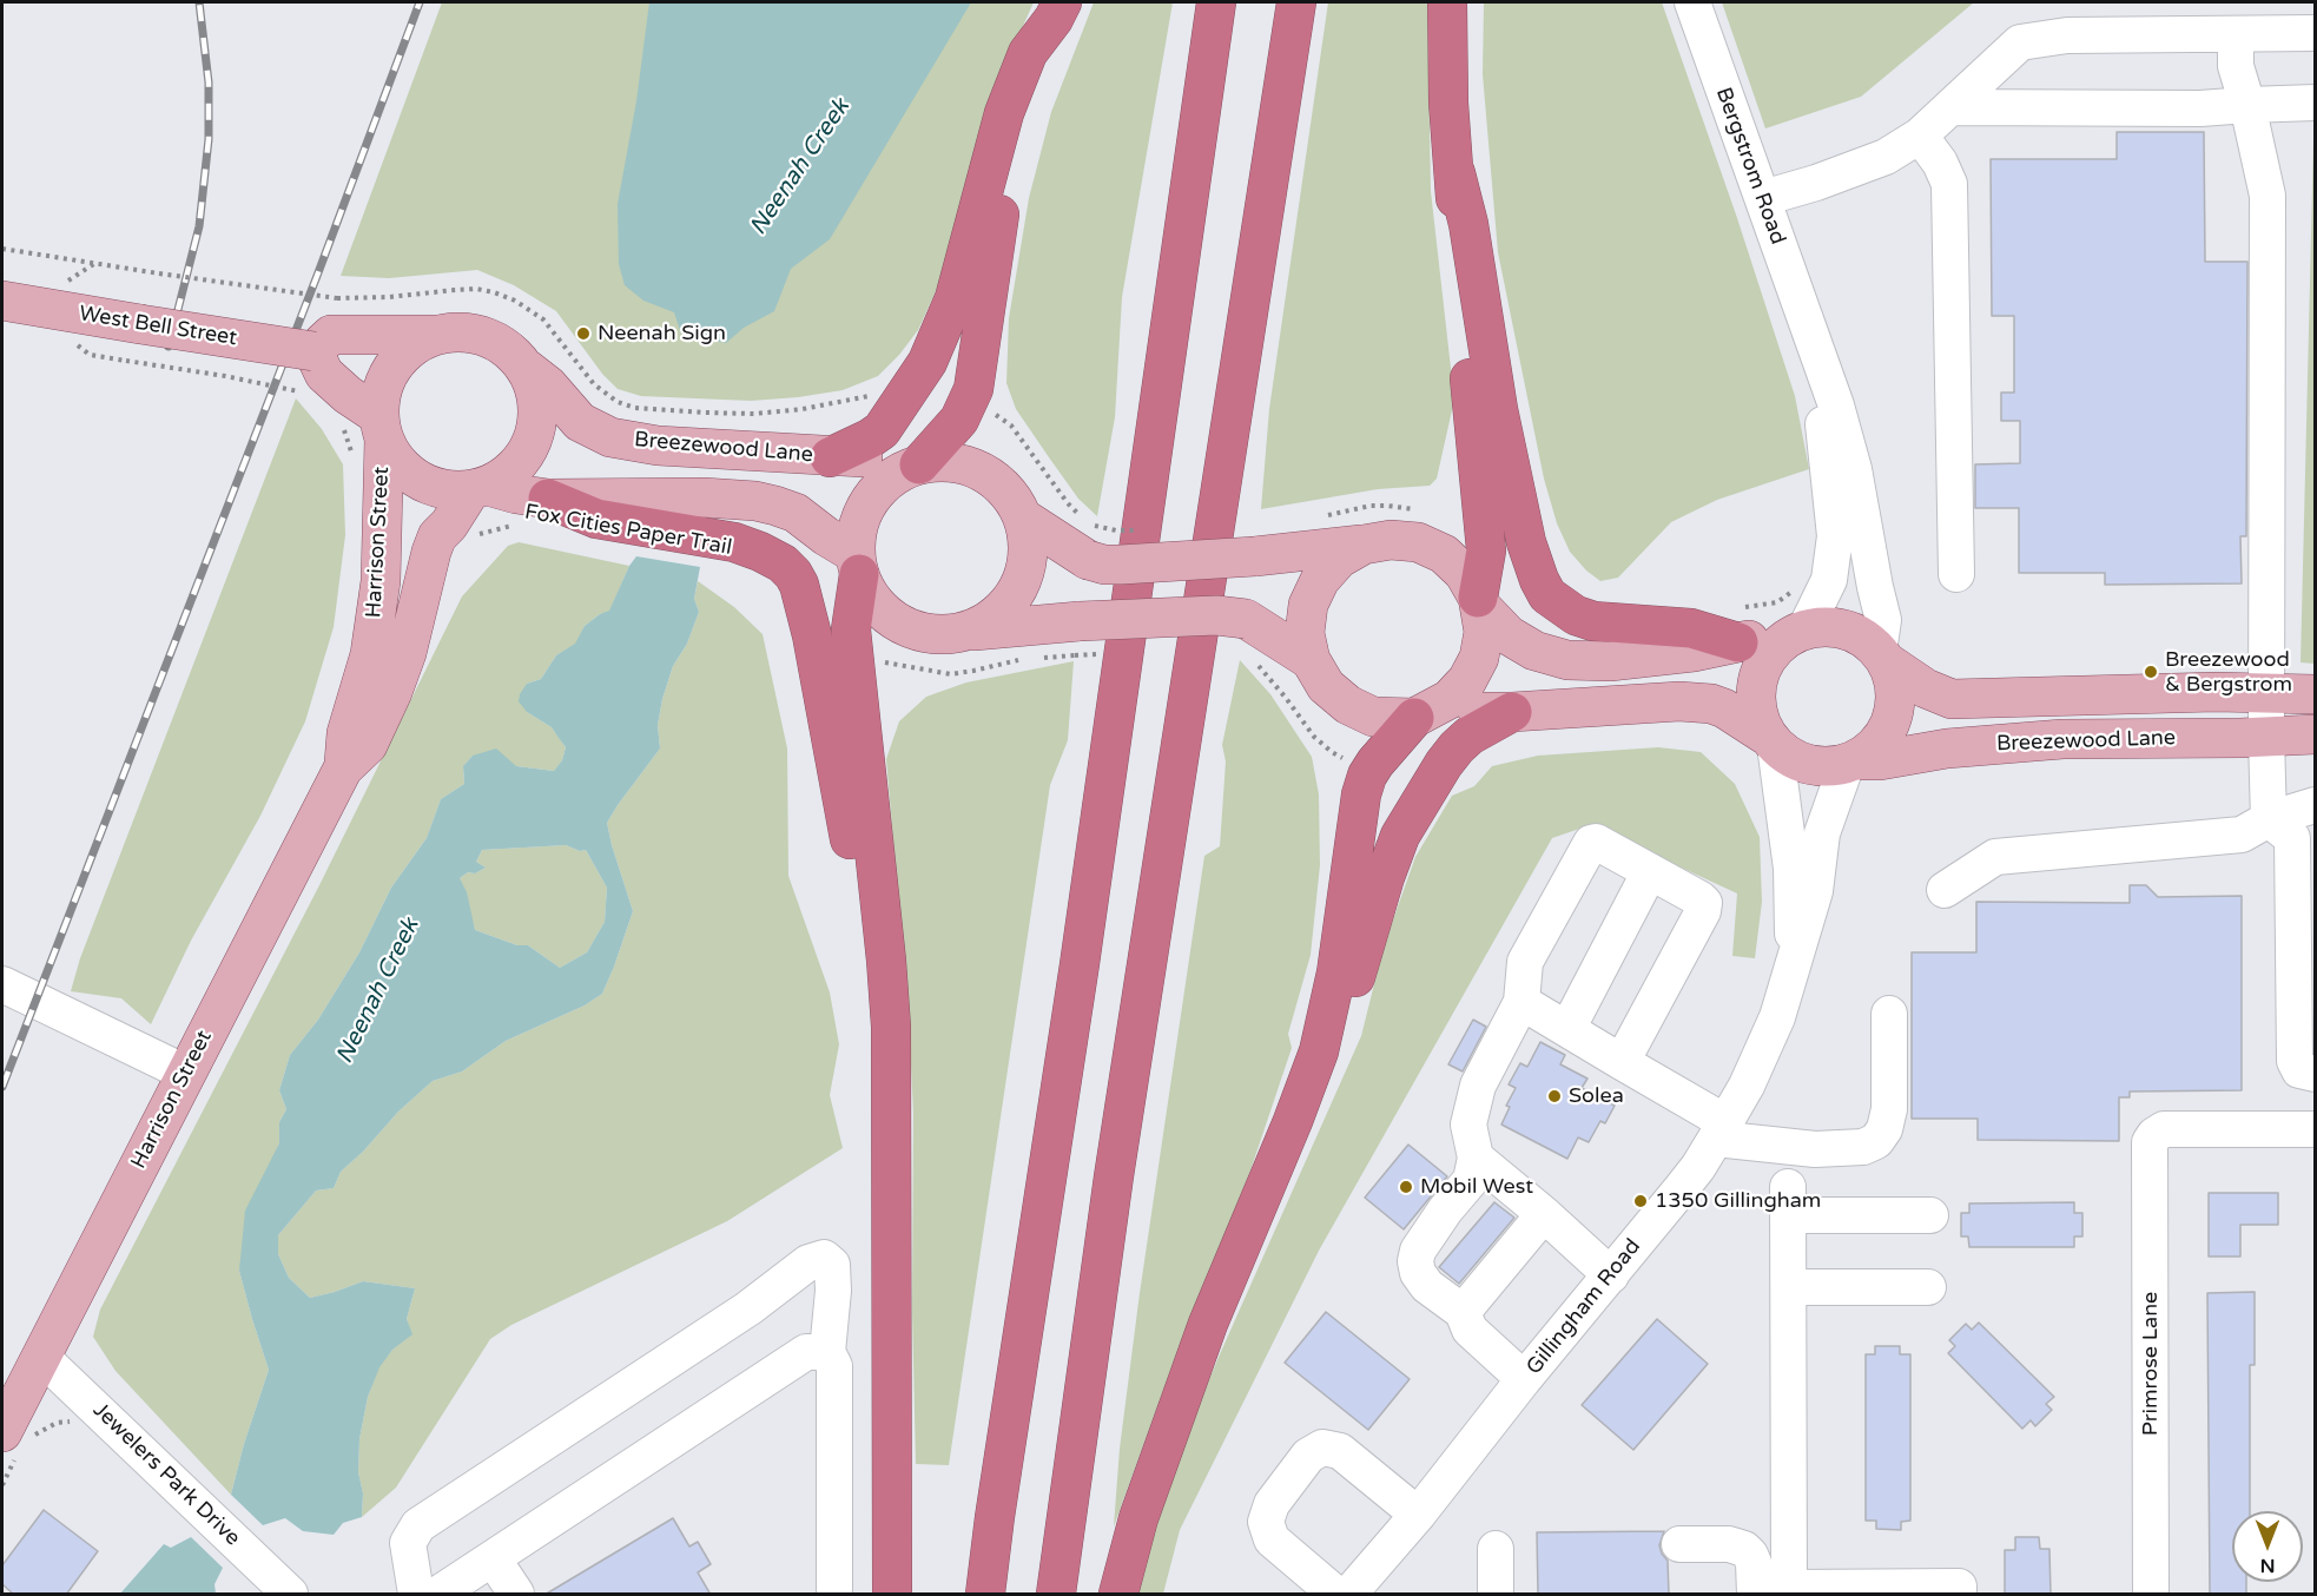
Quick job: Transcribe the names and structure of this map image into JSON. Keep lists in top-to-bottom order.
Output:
{
  "streets": {
    "main road": ["West Bell Street", "Breezewood Lane", "Harrison Street"],
    "street": [
      "Bergstrom Road",
      "Gillingham Road",
      "Primrose Lane",
      "Jewelers Park Drive"
    ],
    "path": ["Fox Cities Paper Trail"]
  },
  "crossings": [
    ["Bergstrom Road", "Breezewood Lane"],
    ["Bergstrom Road", "Gillingham Road"],
    ["Breezewood Lane", "Harrison Street"],
    ["Breezewood Lane", "Gillingham Road"],
    ["Harrison Street", "Jewelers Park Drive"]
  ],
  "water": ["Neenah Creek"],
  "places": [
    "Neenah Sign",
    "Breezewood & Bergstrom",
    "Solea",
    "Mobil West",
    "1350 Gillingham"
  ],
  "north": "bottom"
}
